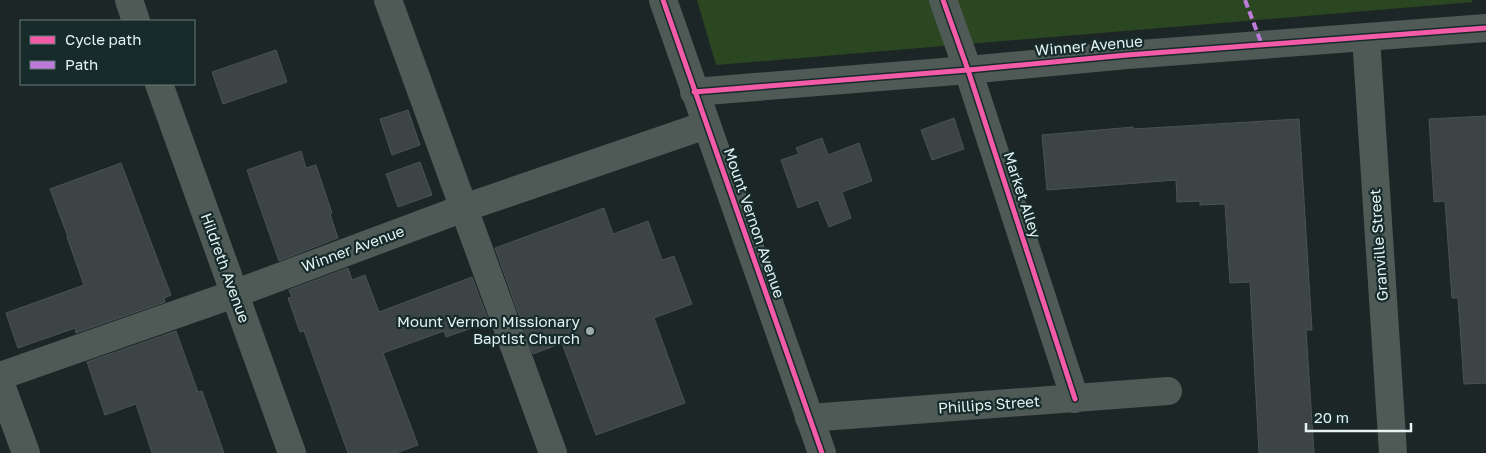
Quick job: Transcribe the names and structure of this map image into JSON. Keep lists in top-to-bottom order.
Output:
{
  "streets": {
    "street": [
      "Winner Avenue",
      "Market Alley",
      "Mount Vernon Avenue",
      "Granville Street",
      "Hildreth Avenue",
      "Phillips Street"
    ]
  },
  "crossings": [
    ["Winner Avenue", "Market Alley"],
    ["Winner Avenue", "Mount Vernon Avenue"],
    ["Winner Avenue", "Granville Street"],
    ["Winner Avenue", "Hildreth Avenue"],
    ["Market Alley", "Phillips Street"],
    ["Mount Vernon Avenue", "Phillips Street"]
  ],
  "places": ["Mount Vernon Missionary Baptist Church"],
  "legend": ["Cycle path", "Path"],
  "scale_bar": "20 m"
}
